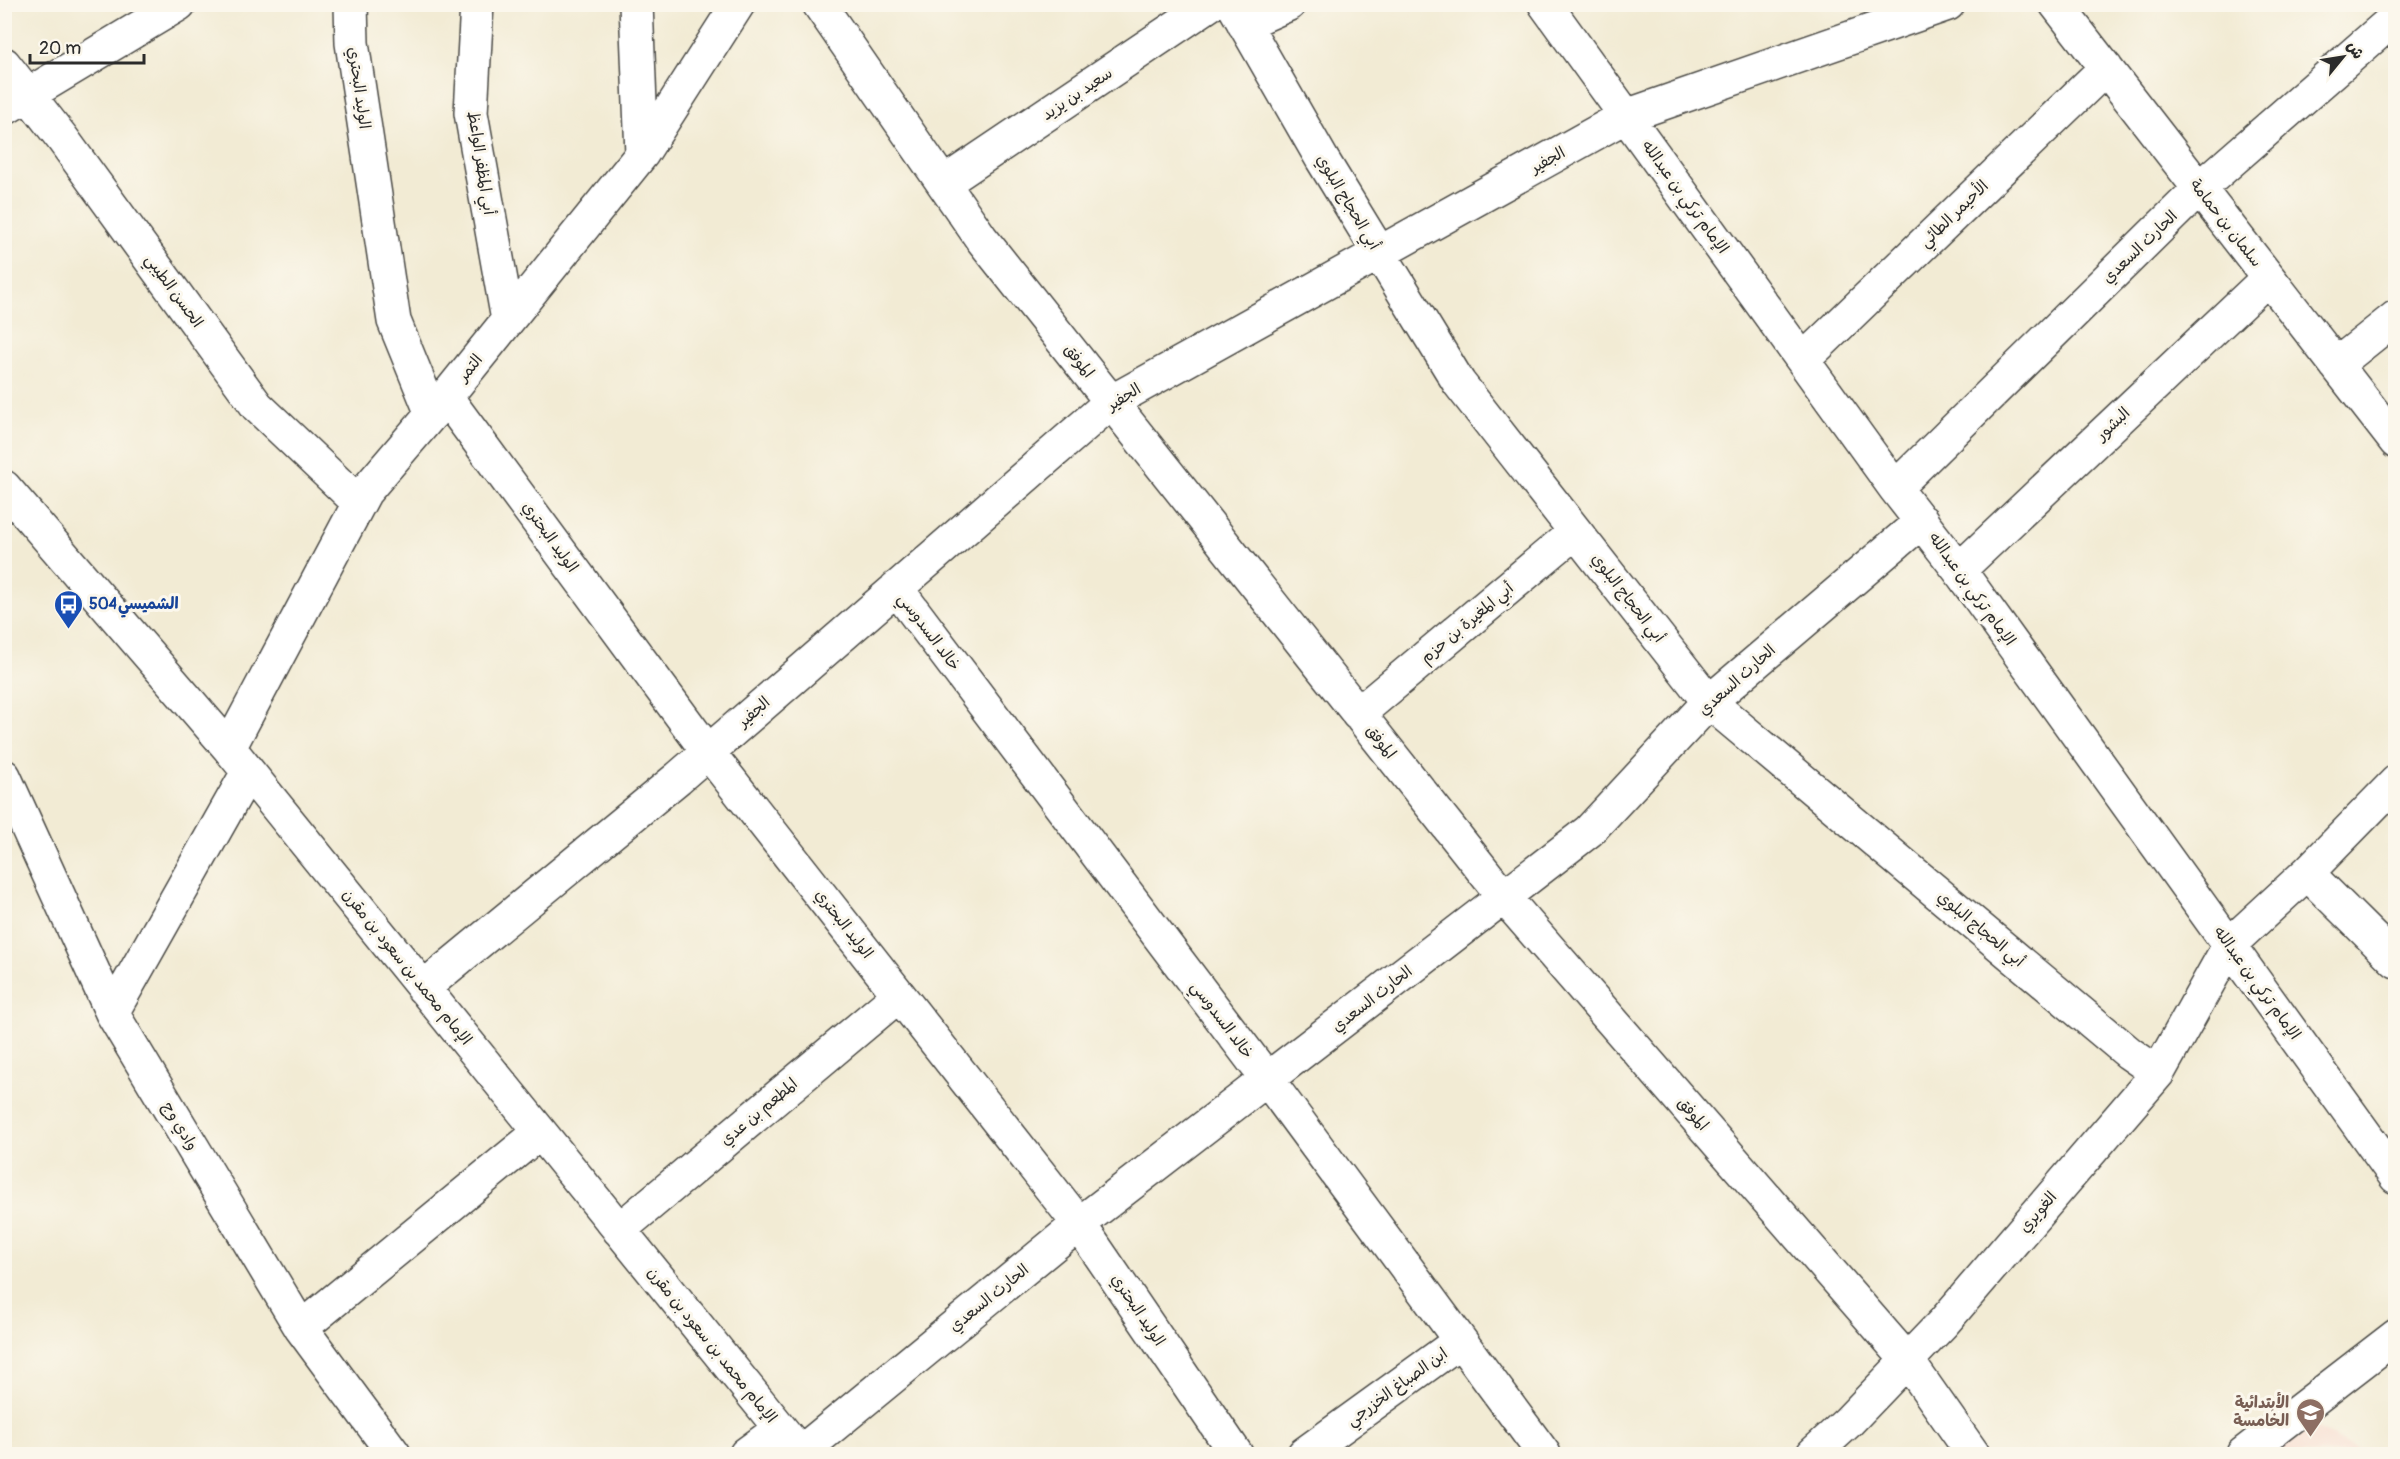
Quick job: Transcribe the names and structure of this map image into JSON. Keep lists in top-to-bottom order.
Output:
{
  "streets": {
    "street": [
      "الوليد البحتري",
      "سعيد بن يزيد",
      "الجفير",
      "أبي المظفر الواعظ",
      "الإمام تركي بن عبدالله",
      "أبي الحجاج البلوي",
      "الأحيمر الطائي",
      "سلمان بن حمامة",
      "الحارث السعدي",
      "الحسن الطيبي",
      "الموفق",
      "التمر",
      "البشور",
      "أبي المغيرة بن حزم",
      "خالد السدوسي",
      "الإمام محمد بن سعود بن مقرن",
      "المطعم بن عدي",
      "وادي وج",
      "الغويري",
      "ابن الصباغ الخزرجي"
    ]
  },
  "crossings": [
    ["الوليد البحتري", "الجفير"],
    ["الوليد البحتري", "الحارث السعدي"],
    ["الوليد البحتري", "التمر"],
    ["الوليد البحتري", "المطعم بن عدي"],
    ["سعيد بن يزيد", "الموفق"],
    ["الجفير", "الإمام تركي بن عبدالله"],
    ["الجفير", "أبي الحجاج البلوي"],
    ["الجفير", "الموفق"],
    ["الجفير", "خالد السدوسي"],
    ["الجفير", "الإمام محمد بن سعود بن مقرن"],
    ["أبي المظفر الواعظ", "التمر"],
    ["الإمام تركي بن عبدالله", "الأحيمر الطائي"],
    ["الإمام تركي بن عبدالله", "الحارث السعدي"],
    ["الإمام تركي بن عبدالله", "البشور"],
    ["الإمام تركي بن عبدالله", "الغويري"],
    ["أبي الحجاج البلوي", "الحارث السعدي"],
    ["أبي الحجاج البلوي", "أبي المغيرة بن حزم"],
    ["أبي الحجاج البلوي", "الغويري"],
    ["الأحيمر الطائي", "سلمان بن حمامة"],
    ["سلمان بن حمامة", "الحارث السعدي"],
    ["سلمان بن حمامة", "البشور"],
    ["الحارث السعدي", "الموفق"],
    ["الحارث السعدي", "خالد السدوسي"],
    ["الحارث السعدي", "الإمام محمد بن سعود بن مقرن"],
    ["الحسن الطيبي", "التمر"],
    ["الموفق", "أبي المغيرة بن حزم"],
    ["الموفق", "الغويري"],
    ["التمر", "الإمام محمد بن سعود بن مقرن"],
    ["التمر", "وادي وج"],
    ["خالد السدوسي", "ابن الصباغ الخزرجي"],
    ["الإمام محمد بن سعود بن مقرن", "المطعم بن عدي"]
  ],
  "places": {
    "bus stop": ["الشميسي504"],
    "school or university": ["الأبتدائية الخامسة"]
  },
  "scale_bar": "20 m",
  "north": "top right"
}
